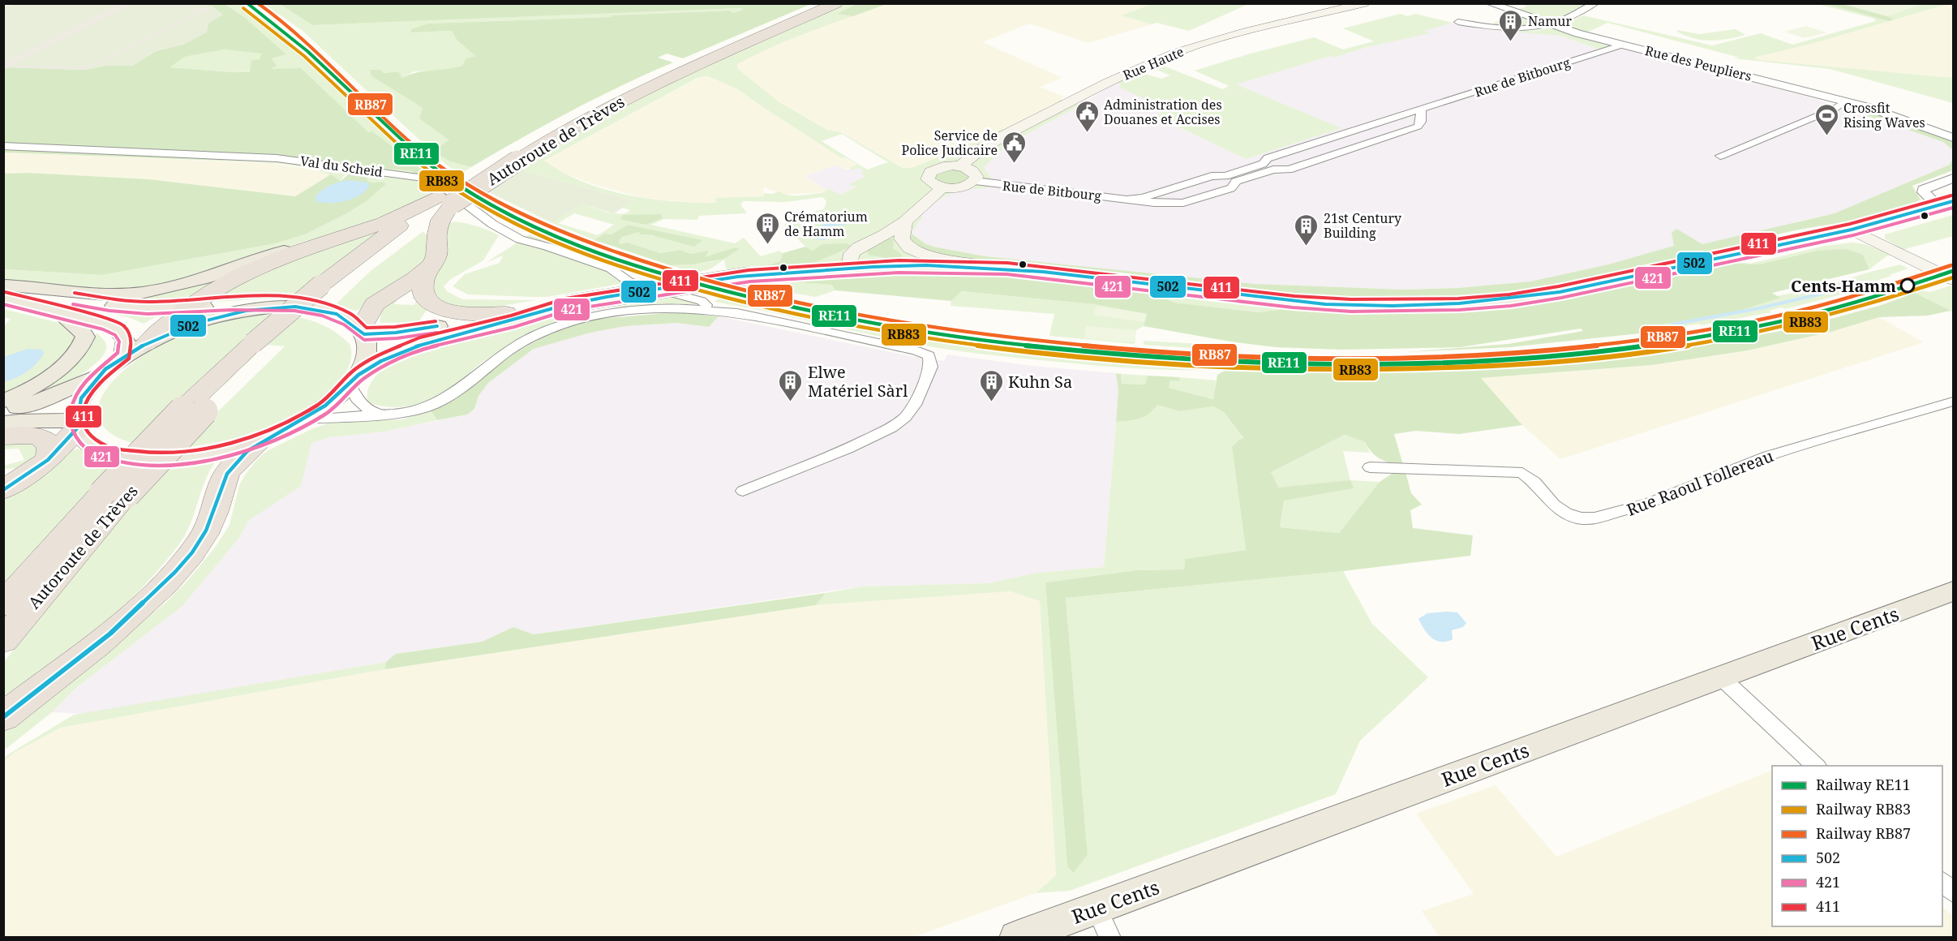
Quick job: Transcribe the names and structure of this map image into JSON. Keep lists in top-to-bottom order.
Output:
{
  "streets": {
    "highway": ["Autoroute de Trèves"],
    "main road": ["Rue Haute", "Rue Cents"],
    "street": [
      "Rue des Peupliers",
      "Rue de Bitbourg",
      "Val du Scheid",
      "Rue Raoul Follereau"
    ]
  },
  "crossings": [
    ["Rue des Peupliers", "Rue de Bitbourg"]
  ],
  "places": {
    "building": [
      "Namur",
      "Crématorium de Hamm",
      "21st Century Building",
      "Elwe Matériel Sàrl",
      "Kuhn Sa"
    ],
    "public building": ["Administration des Douanes et Accises", "Service de Police Judicaire"],
    "sports": ["Crossfit Rising Waves"],
    "other": ["Cents-Hamm"]
  },
  "lines": [
    "rail line RE11",
    "rail line RB87",
    "rail line RB83",
    "transit line 411",
    "transit line 502",
    "transit line 421"
  ],
  "legend": [
    "Railway RE11",
    "Railway RB83",
    "Railway RB87",
    "502",
    "421",
    "411"
  ]
}
